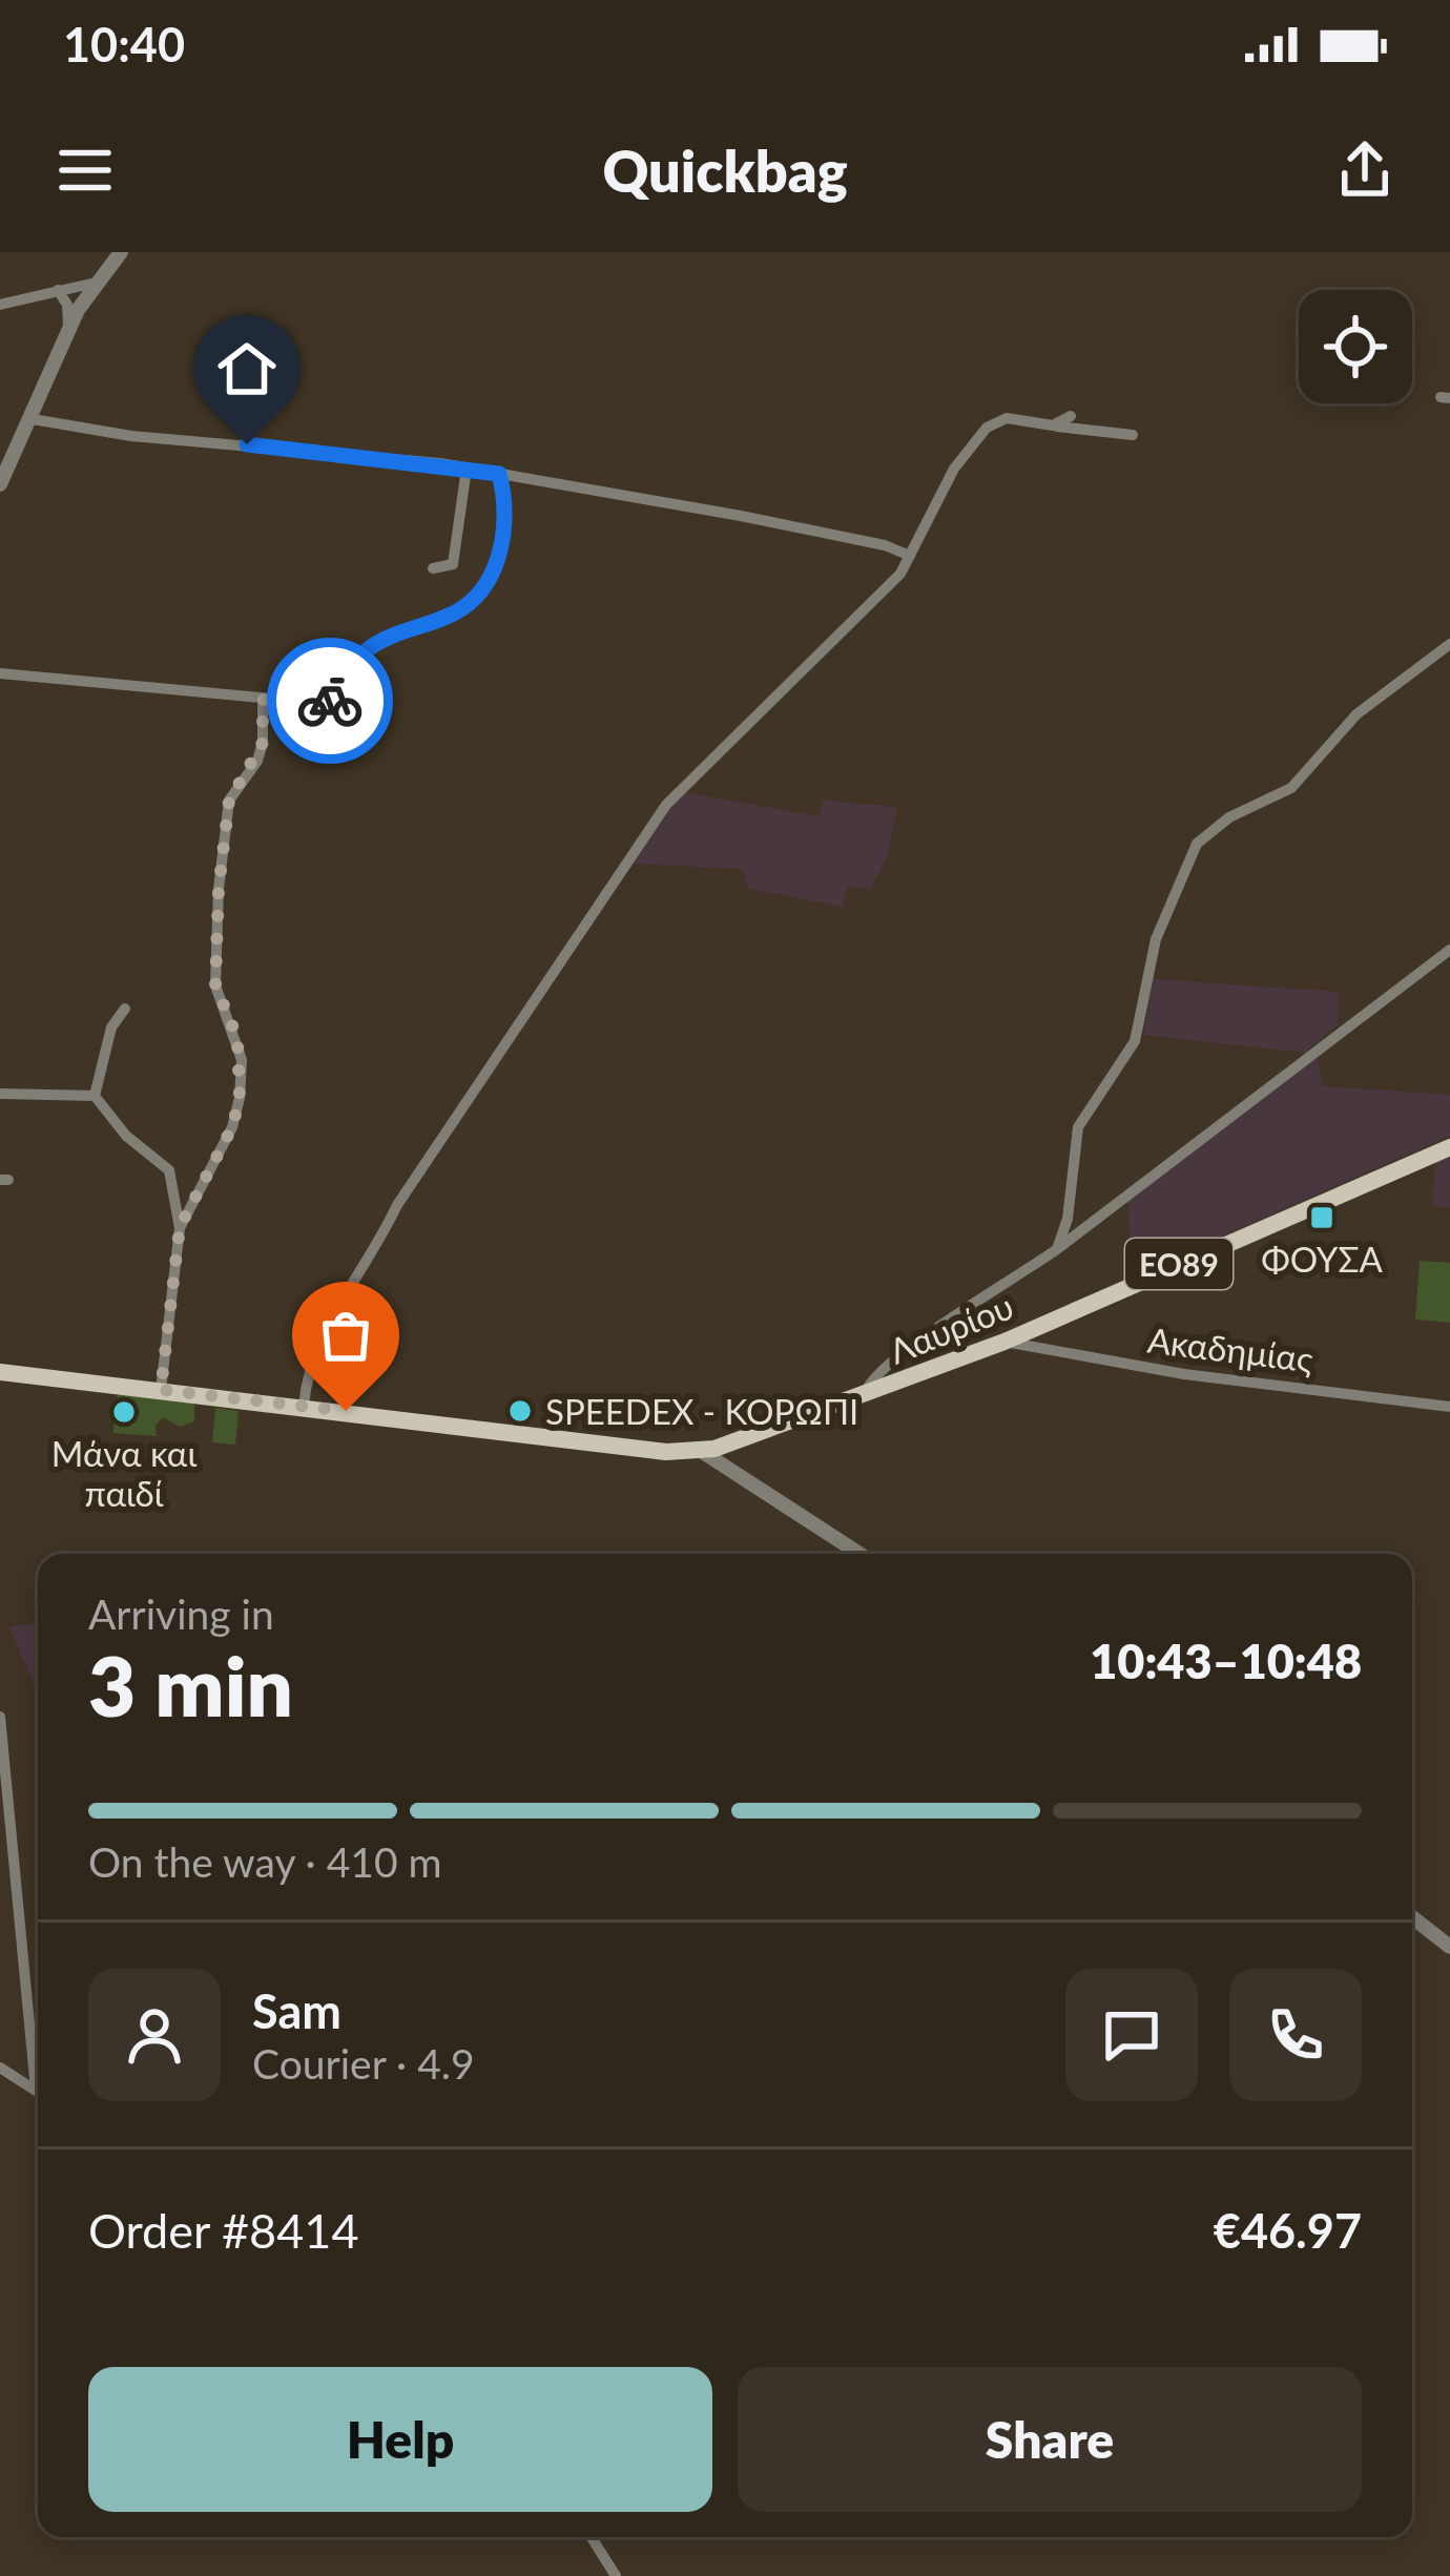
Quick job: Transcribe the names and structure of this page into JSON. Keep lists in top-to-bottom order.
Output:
{
  "streets": {
    "main road": ["ΕΟ89", "Λαυρίου"],
    "street": ["Ακαδημίας"]
  },
  "crossings": [
    ["ΕΟ89", "Λαυρίου"],
    ["Λαυρίου", "Ακαδημίας"]
  ],
  "places": {
    "transit": ["ΦΟΥΣΑ"],
    "other": ["SPEEDEX - ΚΟΡΩΠΙ", "Μάνα και παιδί"]
  },
  "page": {
    "status": "10:40",
    "header": "Quickbag",
    "heading": ["3 min", "Arriving in", "10:43–10:48"],
    "panel": [
      "Sam",
      "Courier · 4.9",
      "Order #8414",
      "€46.97"
    ],
    "bar": "On the way · 410 m",
    "buttons": ["Help", "Share"]
  }
}
